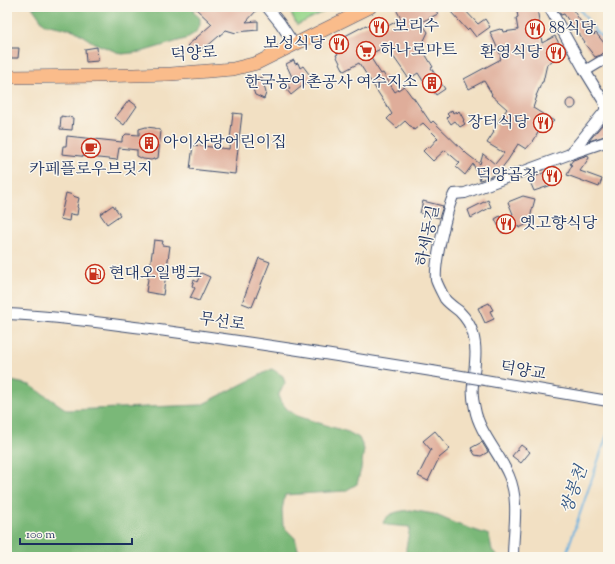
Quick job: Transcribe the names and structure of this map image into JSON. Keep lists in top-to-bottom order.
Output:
{
  "streets": {
    "main road": ["덕양로"],
    "street": ["하세동길", "무선로", "덕양교"]
  },
  "crossings": [
    ["무선로", "덕양교"]
  ],
  "water": ["쌍봉천"],
  "places": {
    "restaurant": [
      "보리수",
      "88식당",
      "보성식당",
      "환영식당",
      "장터식당",
      "덕양곱창",
      "옛고향식당"
    ],
    "supermarket": ["하나로마트"],
    "building": ["한국농어촌공사 여수지소", "아이사랑어린이집"],
    "cafe": ["카페플로우브릿지"],
    "fuel station": ["현대오일뱅크"]
  },
  "scale_bar": "100 m"
}
